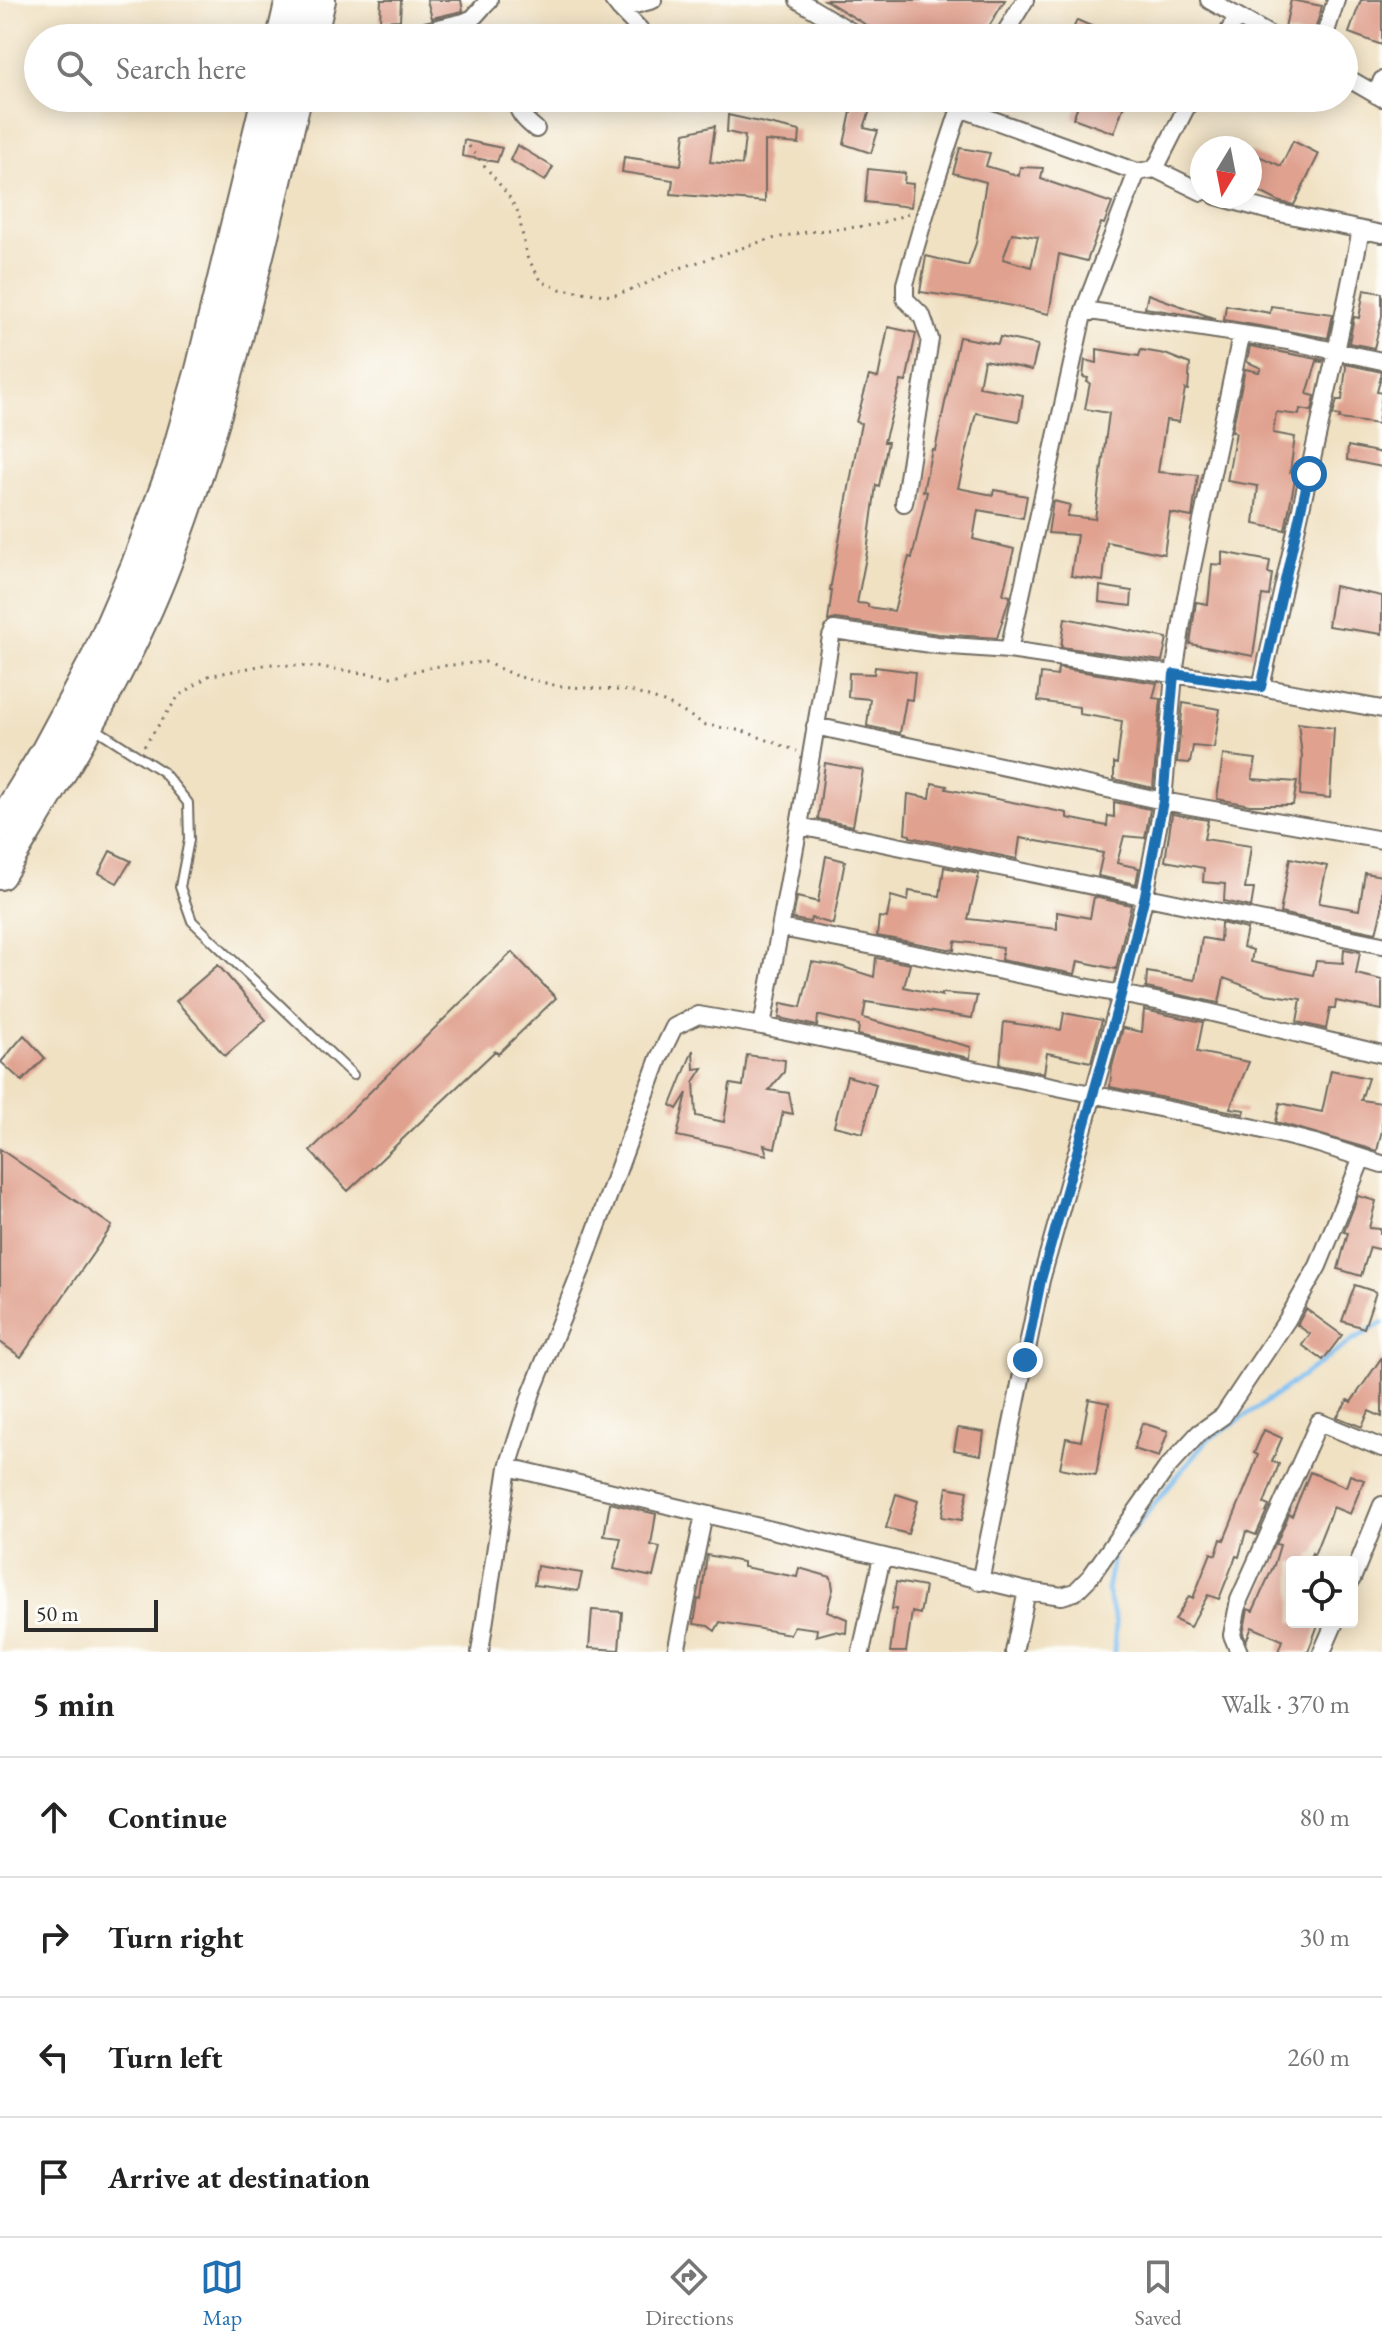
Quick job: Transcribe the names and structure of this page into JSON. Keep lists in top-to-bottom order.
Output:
{
  "scale_bar": "50 m",
  "north": "bottom",
  "page": {
    "search": "Search here",
    "scale": "50 m",
    "heading": ["5 min", "Walk · 370 m"],
    "list": [
      ["Continue", "80 m"],
      ["Turn right", "30 m"],
      ["Turn left", "260 m"],
      "Arrive at destination"
    ],
    "nav": ["Map", "Directions", "Saved"]
  }
}
